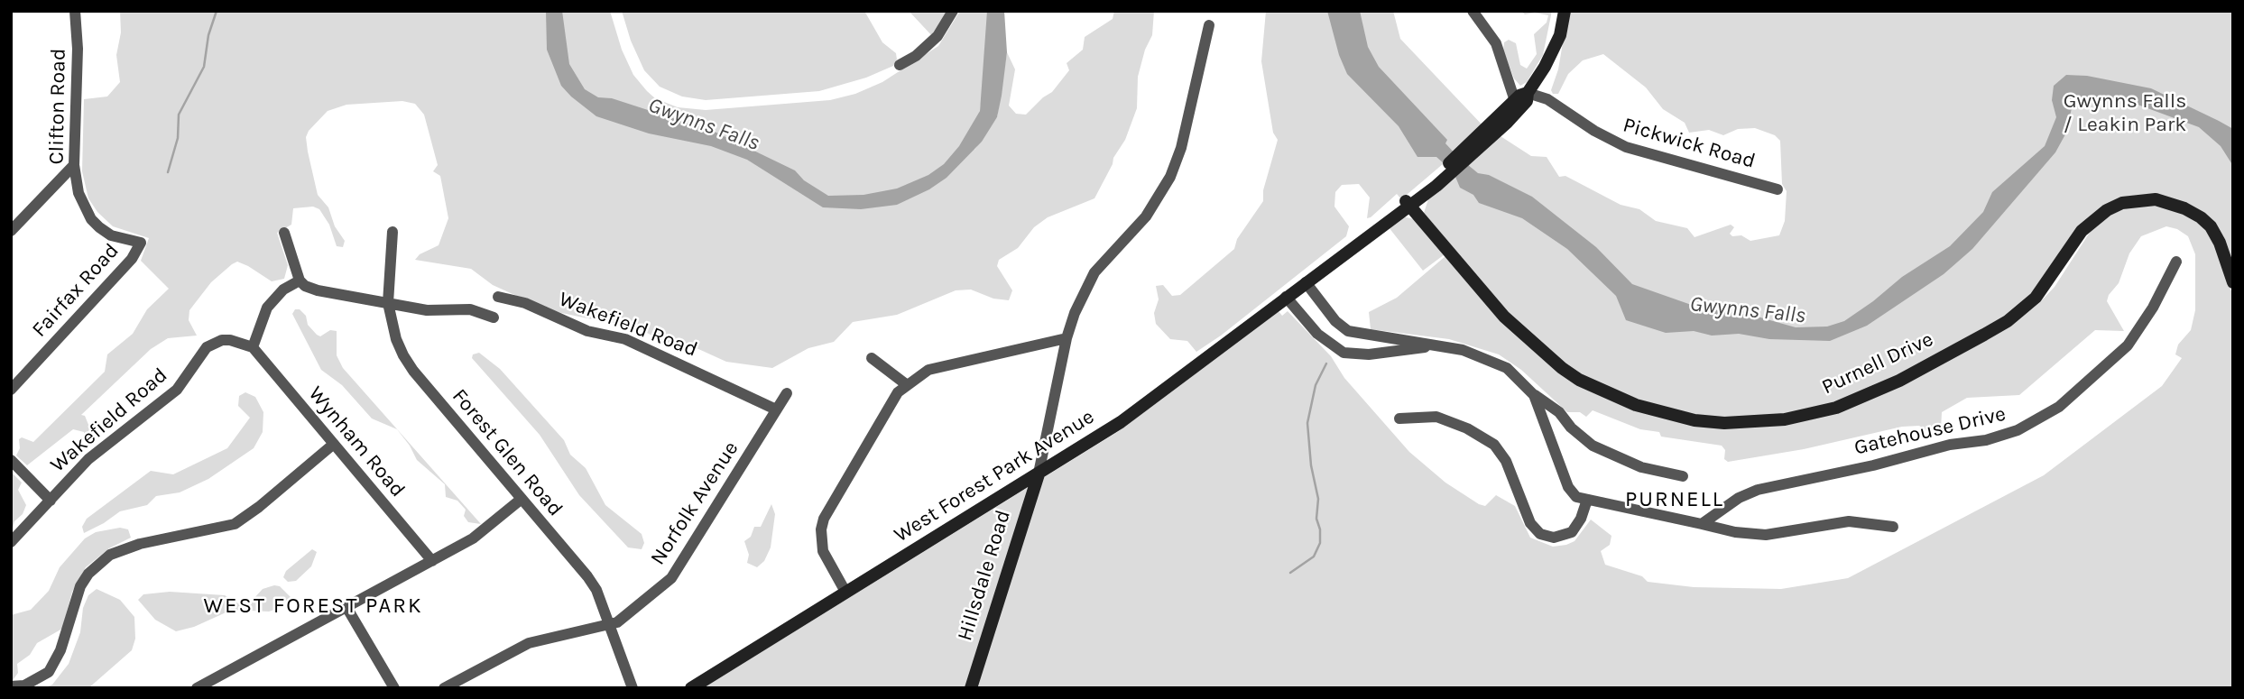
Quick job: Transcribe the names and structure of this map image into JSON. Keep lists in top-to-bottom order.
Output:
{
  "streets": {
    "main road": ["Purnell Drive", "West Forest Park Avenue", "Hillsdale Road"],
    "street": [
      "Clifton Road",
      "Pickwick Road",
      "Fairfax Road",
      "Wakefield Road",
      "Gatehouse Drive",
      "Wynham Road",
      "Forest Glen Road",
      "Norfolk Avenue"
    ]
  },
  "crossings": [
    ["Clifton Road", "Fairfax Road"],
    ["Wakefield Road", "Wynham Road"],
    ["Wakefield Road", "Norfolk Avenue"],
    ["Purnell Drive", "West Forest Park Avenue"],
    ["Forest Glen Road", "Norfolk Avenue"],
    ["West Forest Park Avenue", "Hillsdale Road"]
  ],
  "districts": ["PURNELL", "WEST FOREST PARK"],
  "water": ["Gwynns Falls"],
  "parks": ["Gwynns Falls / Leakin Park"]
}
